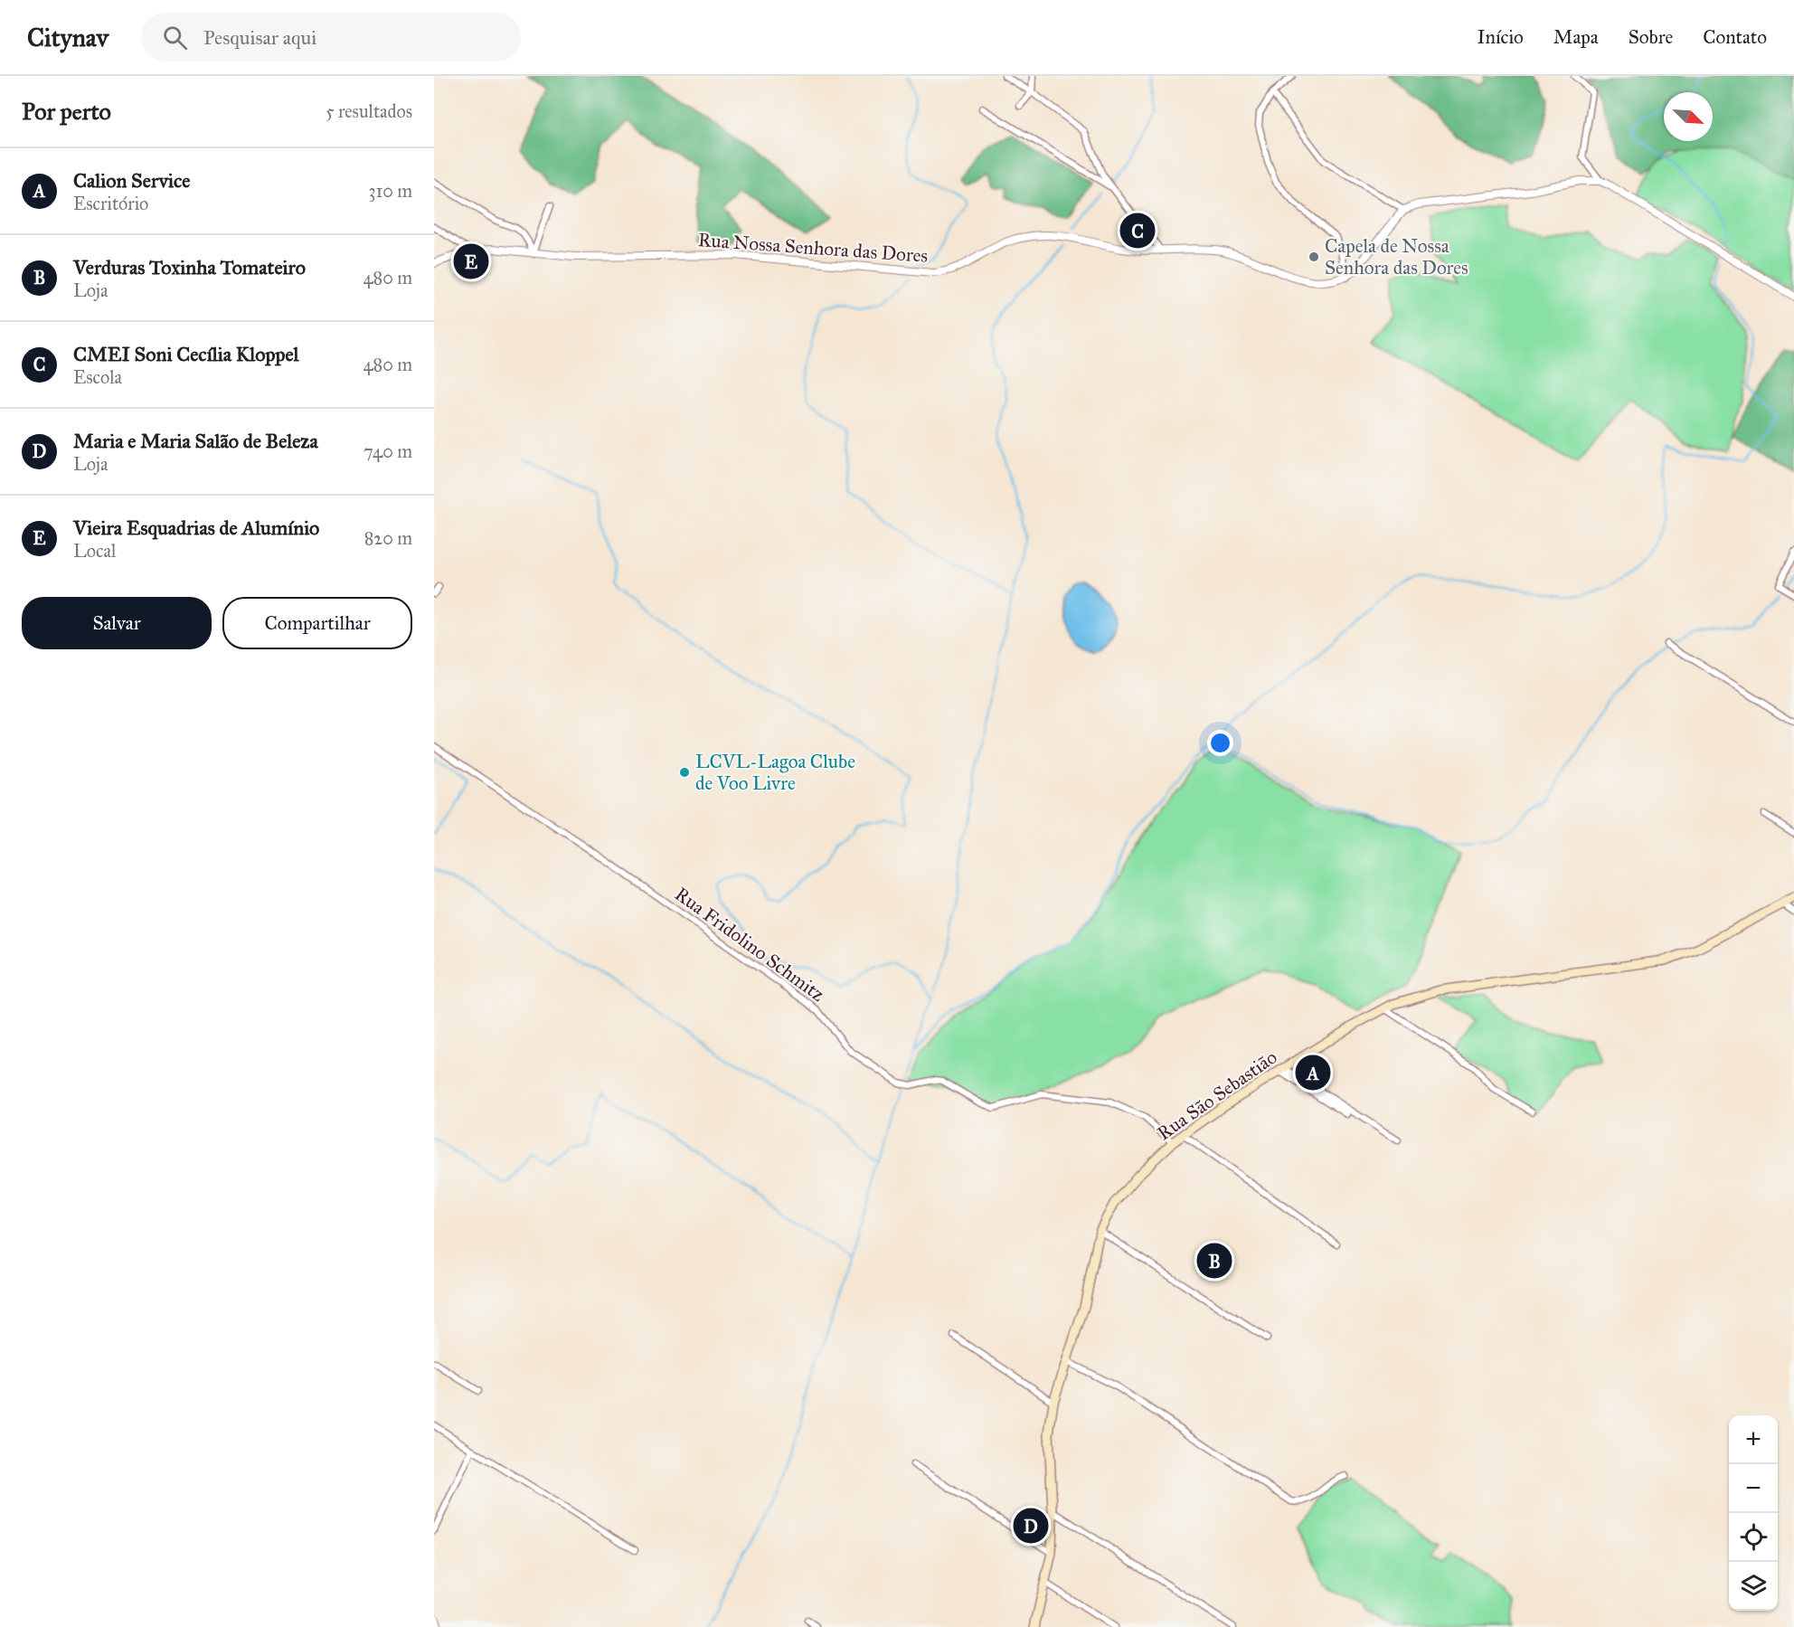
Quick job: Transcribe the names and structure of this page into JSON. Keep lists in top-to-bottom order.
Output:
{
  "streets": {
    "main road": ["Rua São Sebastião"],
    "street": ["Rua Nossa Senhora das Dores", "Rua Fridolino Schmitz"]
  },
  "crossings": [
    ["Rua Fridolino Schmitz", "Rua São Sebastião"]
  ],
  "places": ["Capela de Nossa Senhora das Dores", "LCVL-Lagoa Clube de Voo Livre"],
  "north": "bottom right",
  "page": {
    "header": "Citynav",
    "search": "Pesquisar aqui",
    "nav": [
      "Início",
      "Mapa",
      "Sobre",
      "Contato"
    ],
    "heading": ["Por perto", "5 resultados"],
    "list": [
      {
        "mark": "A",
        "name": "Calion Service",
        "note": "Escritório",
        "value": "310 m"
      },
      {
        "mark": "B",
        "name": "Verduras Toxinha Tomateiro",
        "note": "Loja",
        "value": "480 m"
      },
      {
        "mark": "C",
        "name": "CMEI Soni Cecília Kloppel",
        "note": "Escola",
        "value": "480 m"
      },
      {
        "mark": "D",
        "name": "Maria e Maria Salão de Beleza",
        "note": "Loja",
        "value": "740 m"
      },
      {
        "mark": "E",
        "name": "Vieira Esquadrias de Alumínio",
        "note": "Local",
        "value": "820 m"
      }
    ],
    "pins": [
      "C",
      "E",
      "A",
      "B",
      "D"
    ],
    "buttons": ["Salvar", "Compartilhar"],
    "map_buttons": ["+", "−"]
  }
}
